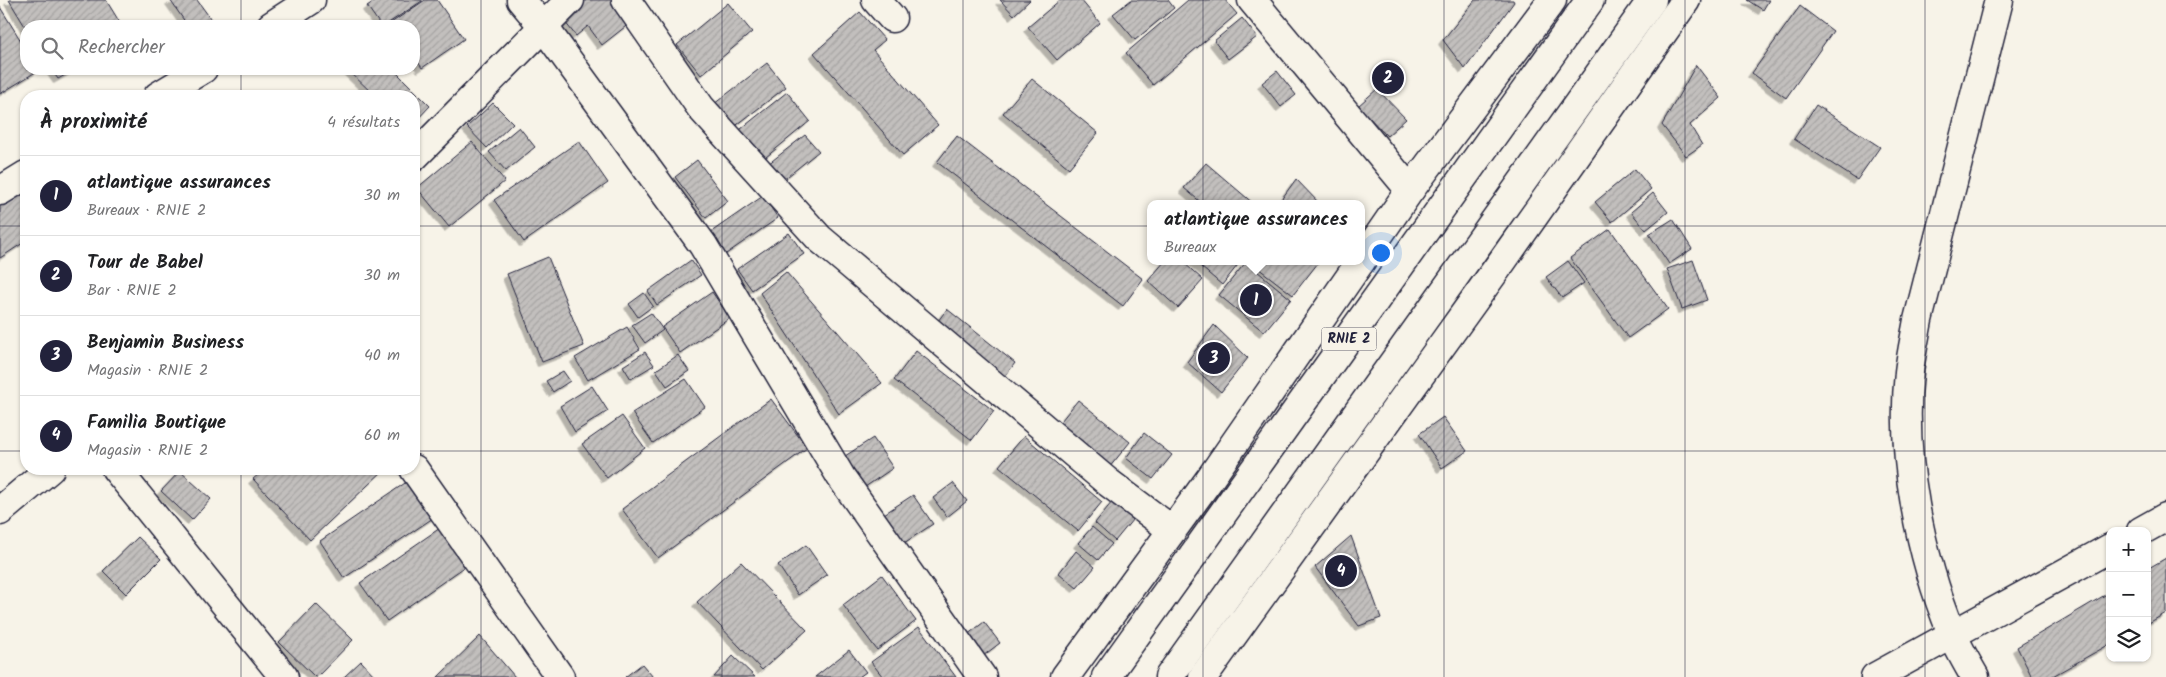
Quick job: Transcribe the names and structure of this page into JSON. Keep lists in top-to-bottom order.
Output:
{
  "streets": {
    "main road": ["RNIE 2"]
  },
  "page": {
    "search": "Rechercher",
    "pins": [
      "2",
      "1",
      "3",
      "4"
    ],
    "heading": ["À proximité", "4 résultats"],
    "list": [
      {
        "mark": "1",
        "name": "atlantique assurances",
        "note": "Bureaux · RNIE 2",
        "value": "30 m"
      },
      {
        "mark": "2",
        "name": "Tour de Babel",
        "note": "Bar · RNIE 2",
        "value": "30 m"
      },
      {
        "mark": "3",
        "name": "Benjamin Business",
        "note": "Magasin · RNIE 2",
        "value": "40 m"
      },
      {
        "mark": "4",
        "name": "Familia Boutique",
        "note": "Magasin · RNIE 2",
        "value": "60 m"
      }
    ],
    "popup": ["atlantique assurances", "Bureaux"],
    "map_buttons": ["+", "−"]
  }
}
